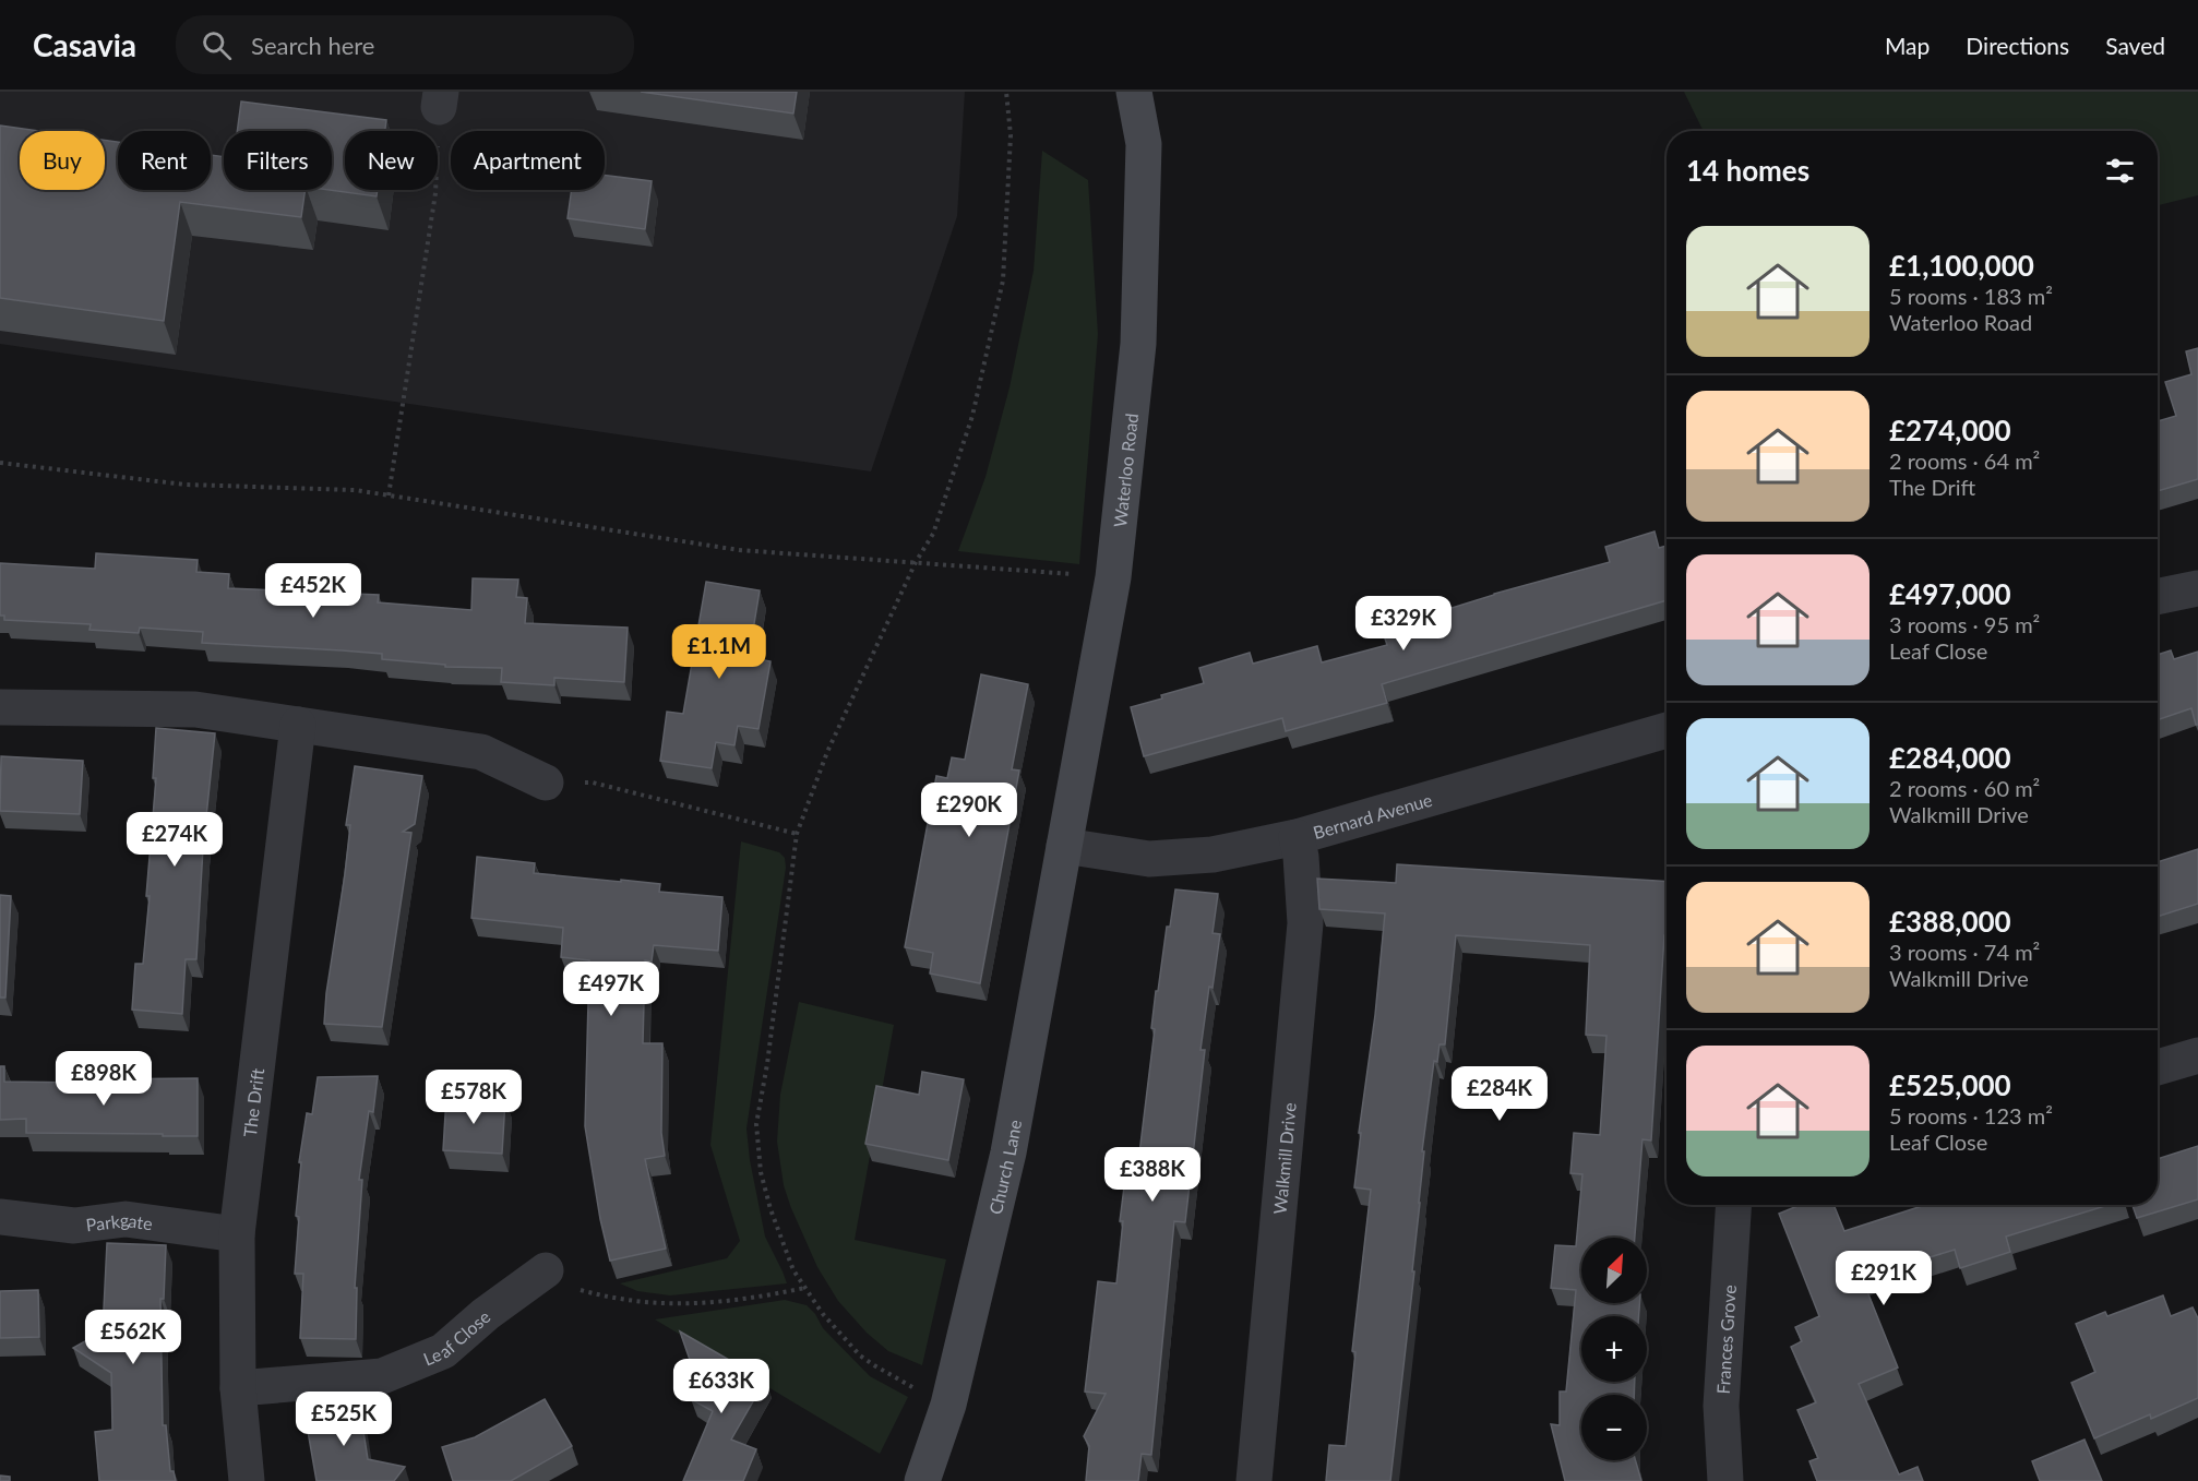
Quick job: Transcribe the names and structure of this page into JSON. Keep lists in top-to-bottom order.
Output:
{
  "streets": {
    "street": [
      "Waterloo Road",
      "Bernard Avenue",
      "The Drift",
      "Walkmill Drive",
      "Church Lane",
      "Parkgate",
      "Leaf Close",
      "Frances Grove"
    ]
  },
  "crossings": [
    ["Waterloo Road", "Bernard Avenue"],
    ["Waterloo Road", "Church Lane"],
    ["Bernard Avenue", "Walkmill Drive"],
    ["Bernard Avenue", "Church Lane"],
    ["The Drift", "Parkgate"],
    ["The Drift", "Leaf Close"]
  ],
  "north": "top right",
  "page": {
    "header": "Casavia",
    "search": "Search here",
    "nav": ["Map", "Directions", "Saved"],
    "chip": [
      "Buy",
      "Rent",
      "Filters",
      "New",
      "Apartment"
    ],
    "heading": "14 homes",
    "list": [
      {
        "name": "£1,100,000",
        "note": "5 rooms · 183 m² · Waterloo Road"
      },
      {
        "name": "£274,000",
        "note": "2 rooms · 64 m² · The Drift"
      },
      {
        "name": "£497,000",
        "note": "3 rooms · 95 m² · Leaf Close"
      },
      {
        "name": "£284,000",
        "note": "2 rooms · 60 m² · Walkmill Drive"
      },
      {
        "name": "£388,000",
        "note": "3 rooms · 74 m² · Walkmill Drive"
      },
      {
        "name": "£525,000",
        "note": "5 rooms · 123 m² · Leaf Close"
      }
    ],
    "price": [
      "£452K",
      "£329K",
      "£1.1M",
      "£290K",
      "£274K",
      "£497K",
      "£898K",
      "£284K",
      "£578K",
      "£388K",
      "£291K",
      "£562K",
      "£633K",
      "£525K"
    ],
    "map_buttons": ["+", "−"]
  }
}
